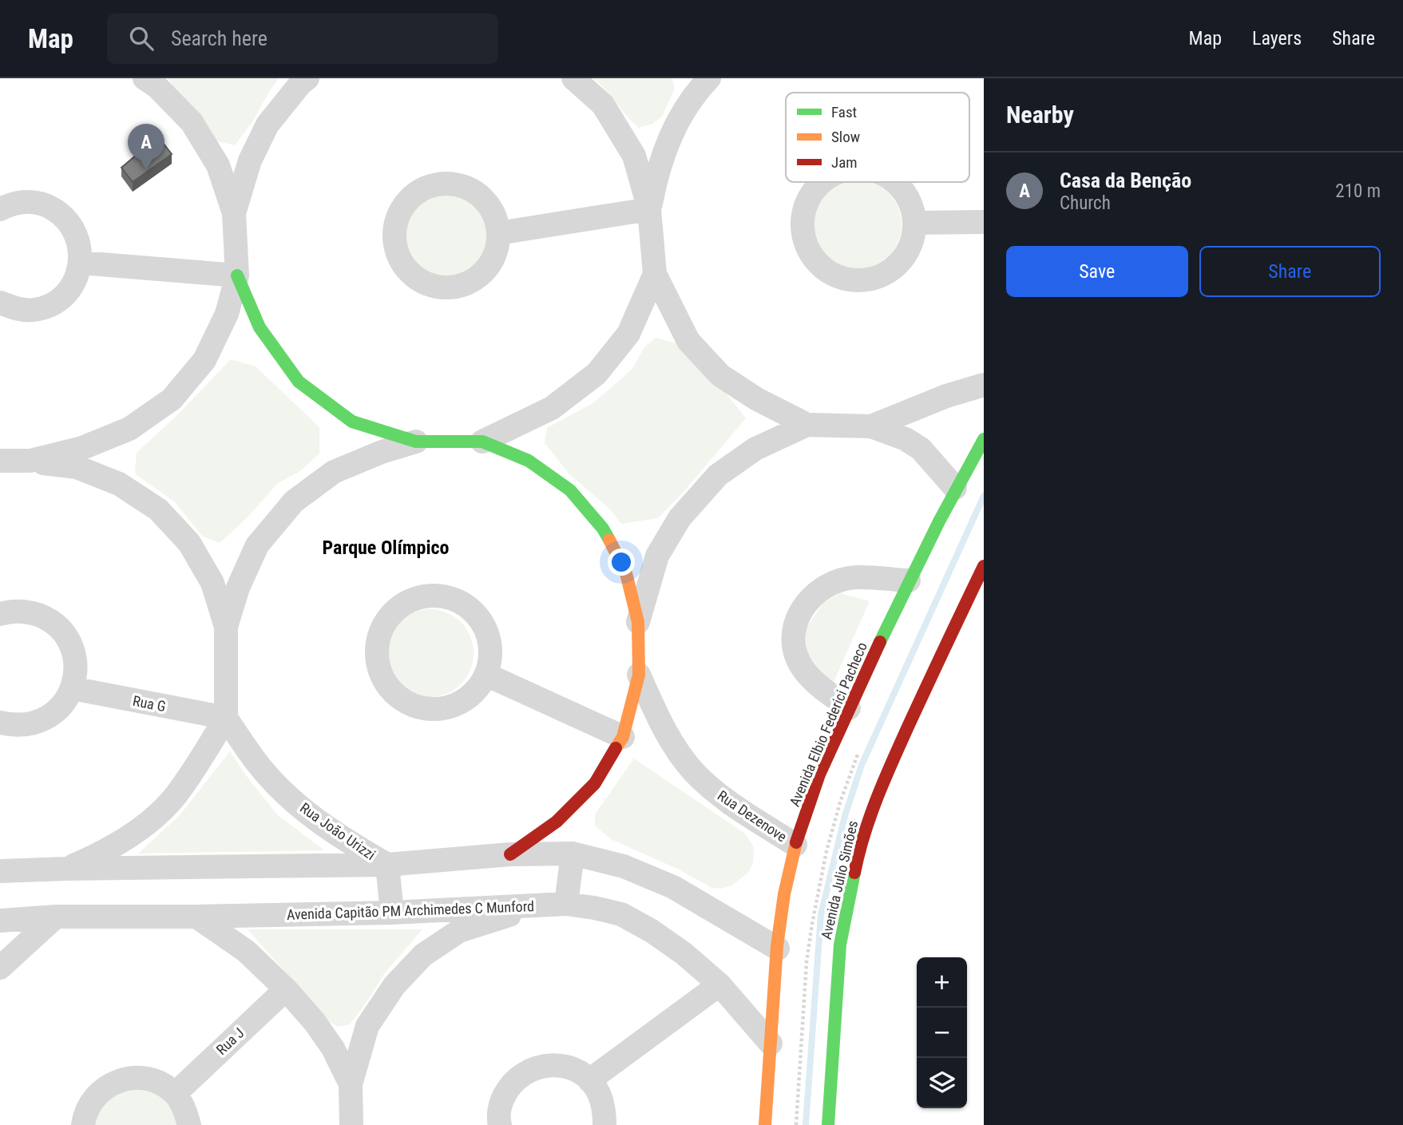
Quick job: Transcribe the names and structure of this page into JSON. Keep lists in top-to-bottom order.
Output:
{
  "streets": {
    "main road": ["Avenida Elbio Federici Pacheco", "Avenida Julio Simões"],
    "street": [
      "Rua G",
      "Rua Dezenove",
      "Rua João Urizzi",
      "Avenida Capitão PM Archimedes C Munford",
      "Rua J"
    ]
  },
  "crossings": [
    ["Rua G", "Rua João Urizzi"],
    ["Avenida Elbio Federici Pacheco", "Rua Dezenove"],
    ["Avenida Elbio Federici Pacheco", "Avenida Capitão PM Archimedes C Munford"]
  ],
  "districts": ["Parque Olímpico"],
  "legend": ["Fast", "Slow", "Jam"],
  "page": {
    "header": "Map",
    "search": "Search here",
    "nav": ["Map", "Layers", "Share"],
    "heading": "Nearby",
    "pins": "A",
    "list": [
      {
        "mark": "A",
        "name": "Casa da Benção",
        "note": "Church",
        "value": "210 m"
      }
    ],
    "buttons": ["Save", "Share"],
    "map_buttons": ["+", "−"]
  }
}
